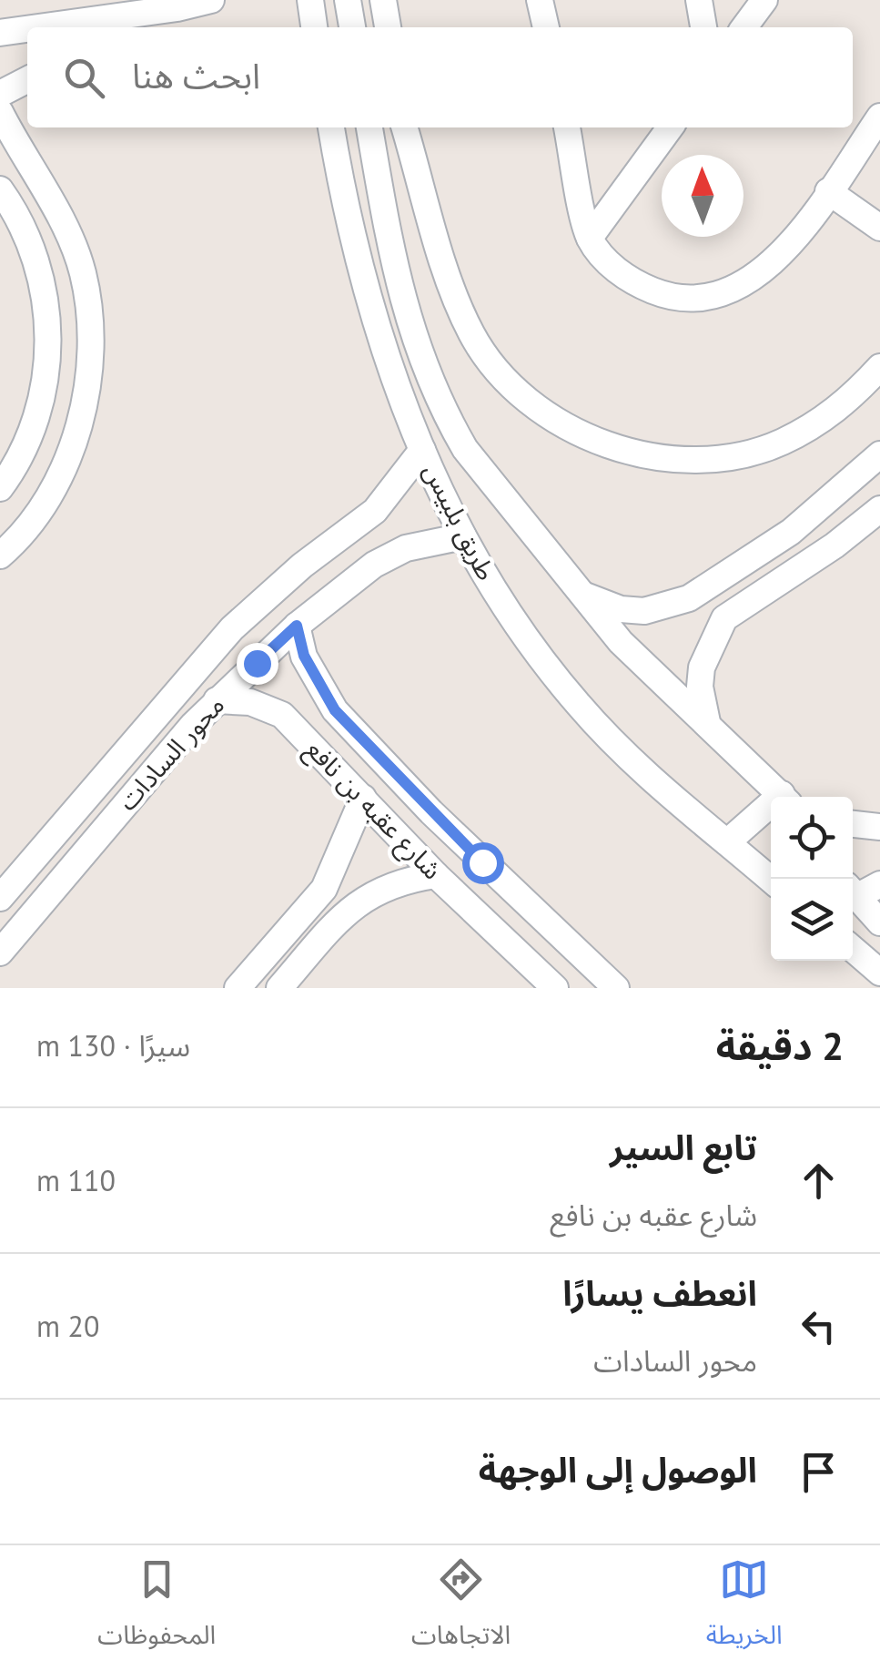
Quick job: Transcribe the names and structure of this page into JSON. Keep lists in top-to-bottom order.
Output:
{
  "streets": {
    "street": ["طريق بلبيس", "محور السادات", "شارع عقبه بن نافع"]
  },
  "crossings": [
    ["طريق بلبيس", "محور السادات"],
    ["محور السادات", "شارع عقبه بن نافع"]
  ],
  "north": "top",
  "page": {
    "search": "ابحث هنا",
    "heading": ["2 دقيقة", "سيرًا · 130 m"],
    "list": [
      ["تابع السير", "شارع عقبه بن نافع", "110 m"],
      ["انعطف يسارًا", "محور السادات", "20 m"],
      "الوصول إلى الوجهة"
    ],
    "nav": ["الخريطة", "الاتجاهات", "المحفوظات"]
  }
}
